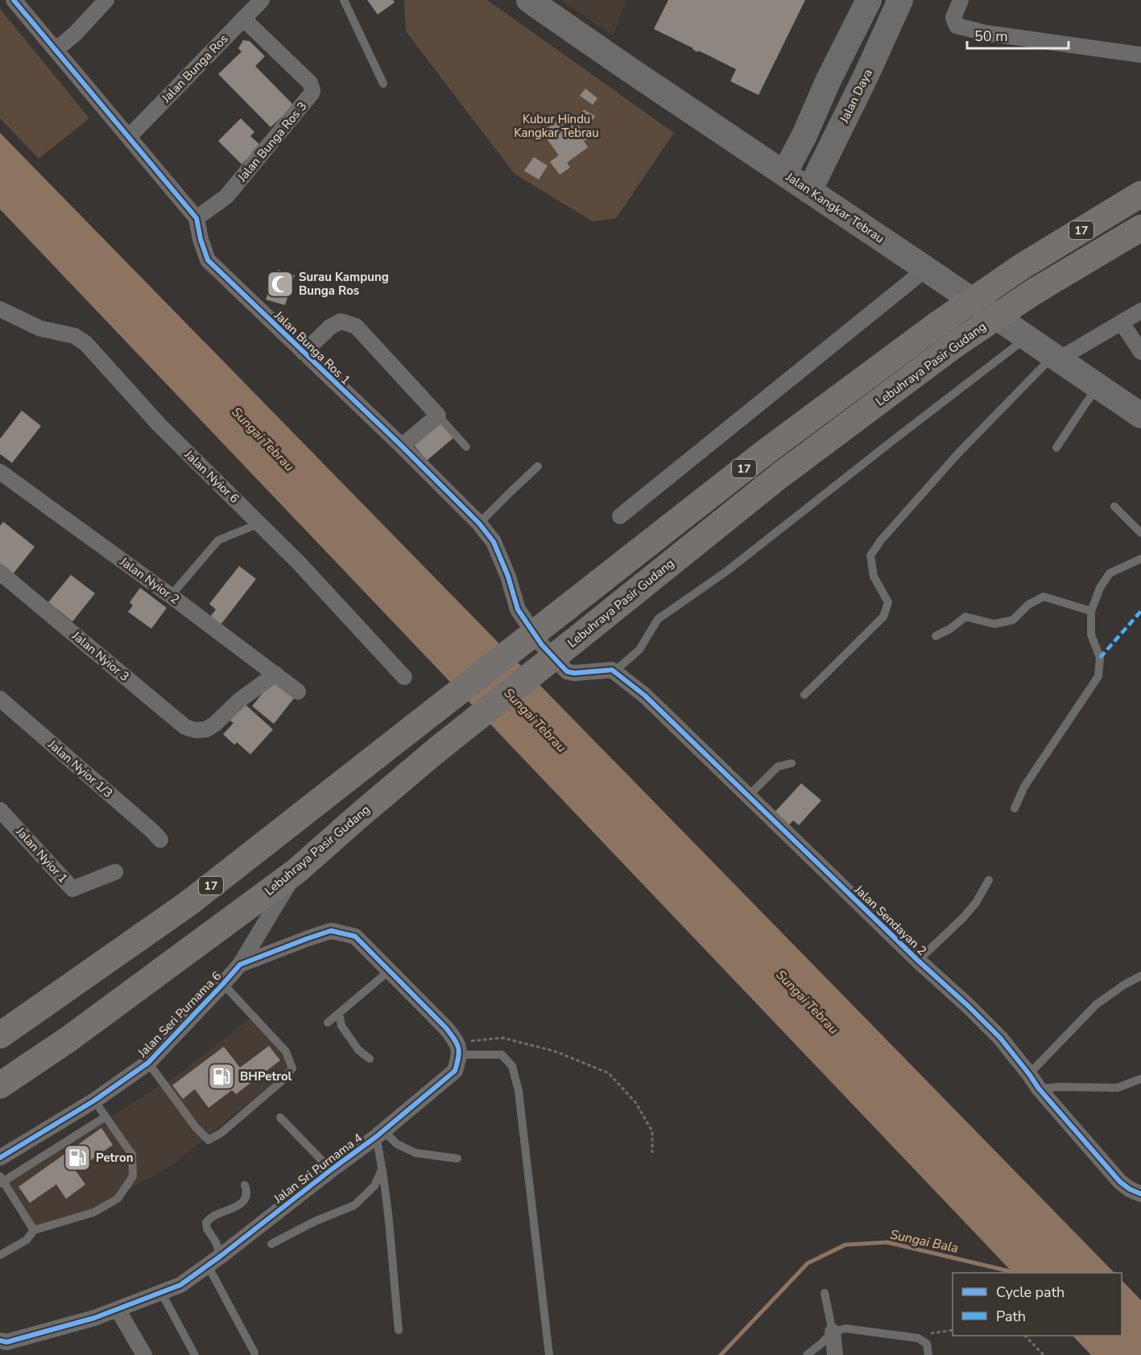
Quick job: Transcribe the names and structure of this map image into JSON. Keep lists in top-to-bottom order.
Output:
{
  "streets": {
    "highway": ["17", "Lebuhraya Pasir Gudang"],
    "main road": ["Jalan Daya", "Jalan Kangkar Tebrau"],
    "street": [
      "Jalan Bunga Ros",
      "Jalan Bunga Ros 3",
      "Jalan Bunga Ros 1",
      "Jalan Nyior 6",
      "Jalan Nyior 2",
      "Jalan Nyior 3",
      "Jalan Nyior 1/3",
      "Jalan Nyior 1",
      "Jalan Sendayan 2",
      "Jalan Seri Purnama 6",
      "Jalan Sri Purnama 4"
    ]
  },
  "crossings": [
    ["Jalan Bunga Ros", "Jalan Bunga Ros 3"],
    ["Jalan Bunga Ros", "Jalan Bunga Ros 1"],
    ["Jalan Daya", "Jalan Kangkar Tebrau"],
    ["Jalan Bunga Ros 3", "Jalan Bunga Ros 1"],
    ["Jalan Bunga Ros 1", "Jalan Sendayan 2"],
    ["Jalan Nyior 2", "Jalan Nyior 3"]
  ],
  "water": ["Sungai Tebrau", "Sungai Bala"],
  "parks": ["Kubur Hindu Kangkar Tebrau"],
  "places": {
    "mosque": ["Surau Kampung Bunga Ros"],
    "fuel station": ["BHPetrol", "Petron"]
  },
  "legend": ["Cycle path", "Path"],
  "scale_bar": "50 m"
}
